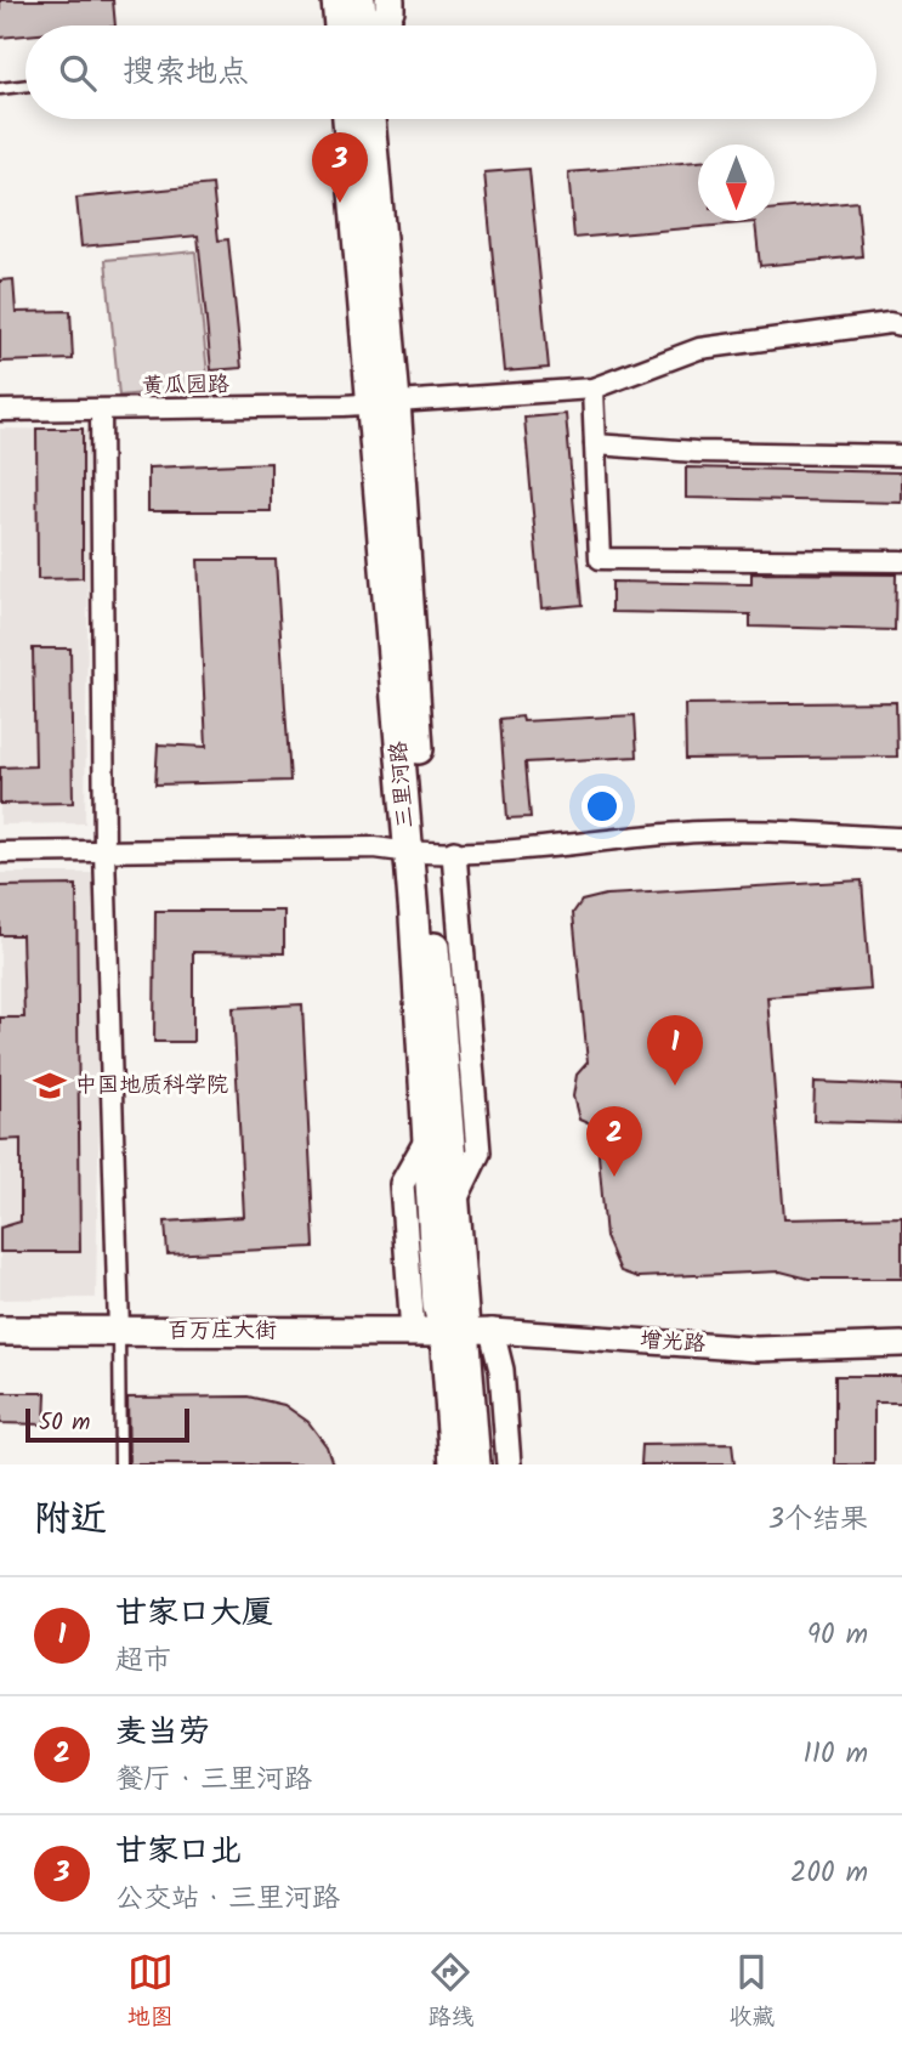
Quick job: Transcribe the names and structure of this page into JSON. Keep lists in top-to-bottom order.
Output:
{
  "streets": {
    "main road": ["三里河路", "百万庄大街"],
    "street": ["黄瓜园路", "增光路"]
  },
  "crossings": [
    ["黄瓜园路", "三里河路"],
    ["三里河路", "百万庄大街"],
    ["三里河路", "增光路"],
    ["百万庄大街", "增光路"]
  ],
  "places": {
    "school or university": ["中国地质科学院"]
  },
  "scale_bar": "50 m",
  "north": "bottom",
  "page": {
    "search": "搜索地点",
    "pins": ["3", "1", "2"],
    "scale": "50 m",
    "heading": ["附近", "3个结果"],
    "list": [
      {
        "mark": "1",
        "name": "甘家口大厦",
        "note": "超市",
        "value": "90 m"
      },
      {
        "mark": "2",
        "name": "麦当劳",
        "note": "餐厅 · 三里河路",
        "value": "110 m"
      },
      {
        "mark": "3",
        "name": "甘家口北",
        "note": "公交站 · 三里河路",
        "value": "200 m"
      }
    ],
    "nav": ["地图", "路线", "收藏"]
  }
}
